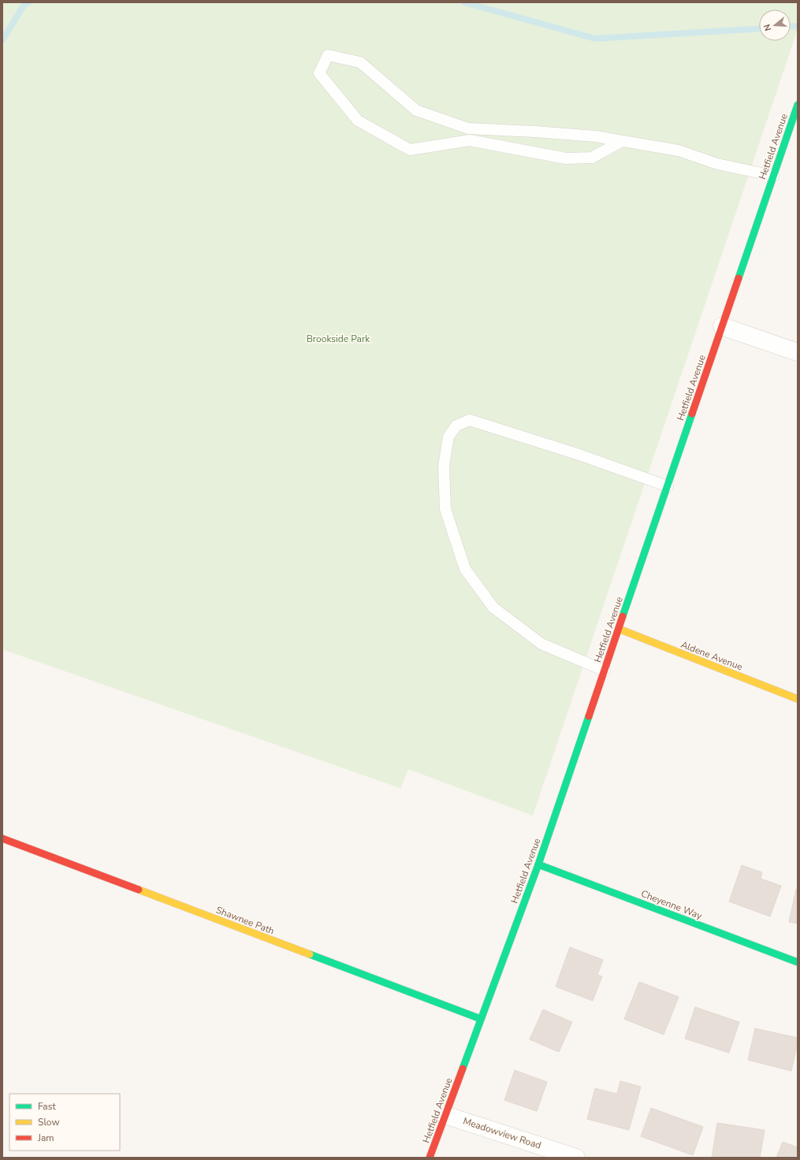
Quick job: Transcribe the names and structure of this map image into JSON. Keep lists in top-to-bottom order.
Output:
{
  "streets": {
    "street": [
      "Hetfield Avenue",
      "Aldene Avenue",
      "Cheyenne Way",
      "Shawnee Path",
      "Meadowview Road"
    ]
  },
  "crossings": [
    ["Hetfield Avenue", "Aldene Avenue"],
    ["Hetfield Avenue", "Cheyenne Way"],
    ["Hetfield Avenue", "Shawnee Path"],
    ["Hetfield Avenue", "Meadowview Road"]
  ],
  "parks": ["Brookside Park"],
  "legend": ["Fast", "Slow", "Jam"],
  "north": "left"
}
